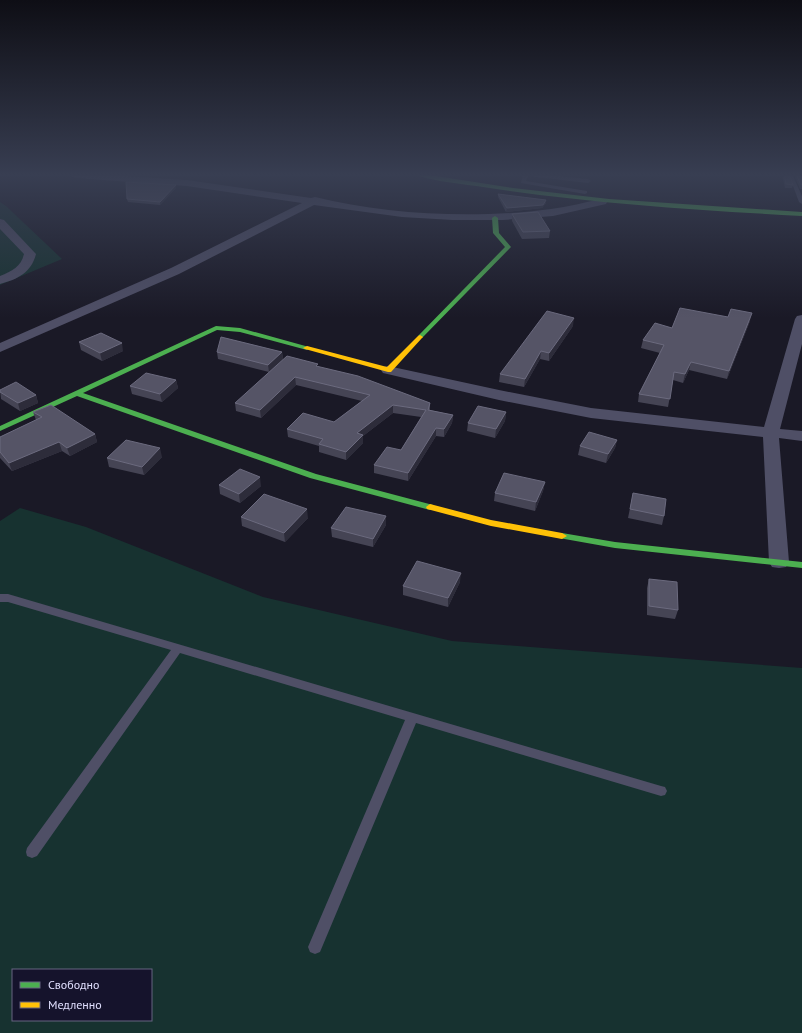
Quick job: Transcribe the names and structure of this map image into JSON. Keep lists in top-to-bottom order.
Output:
{
  "legend": ["Свободно", "Медленно"]
}
